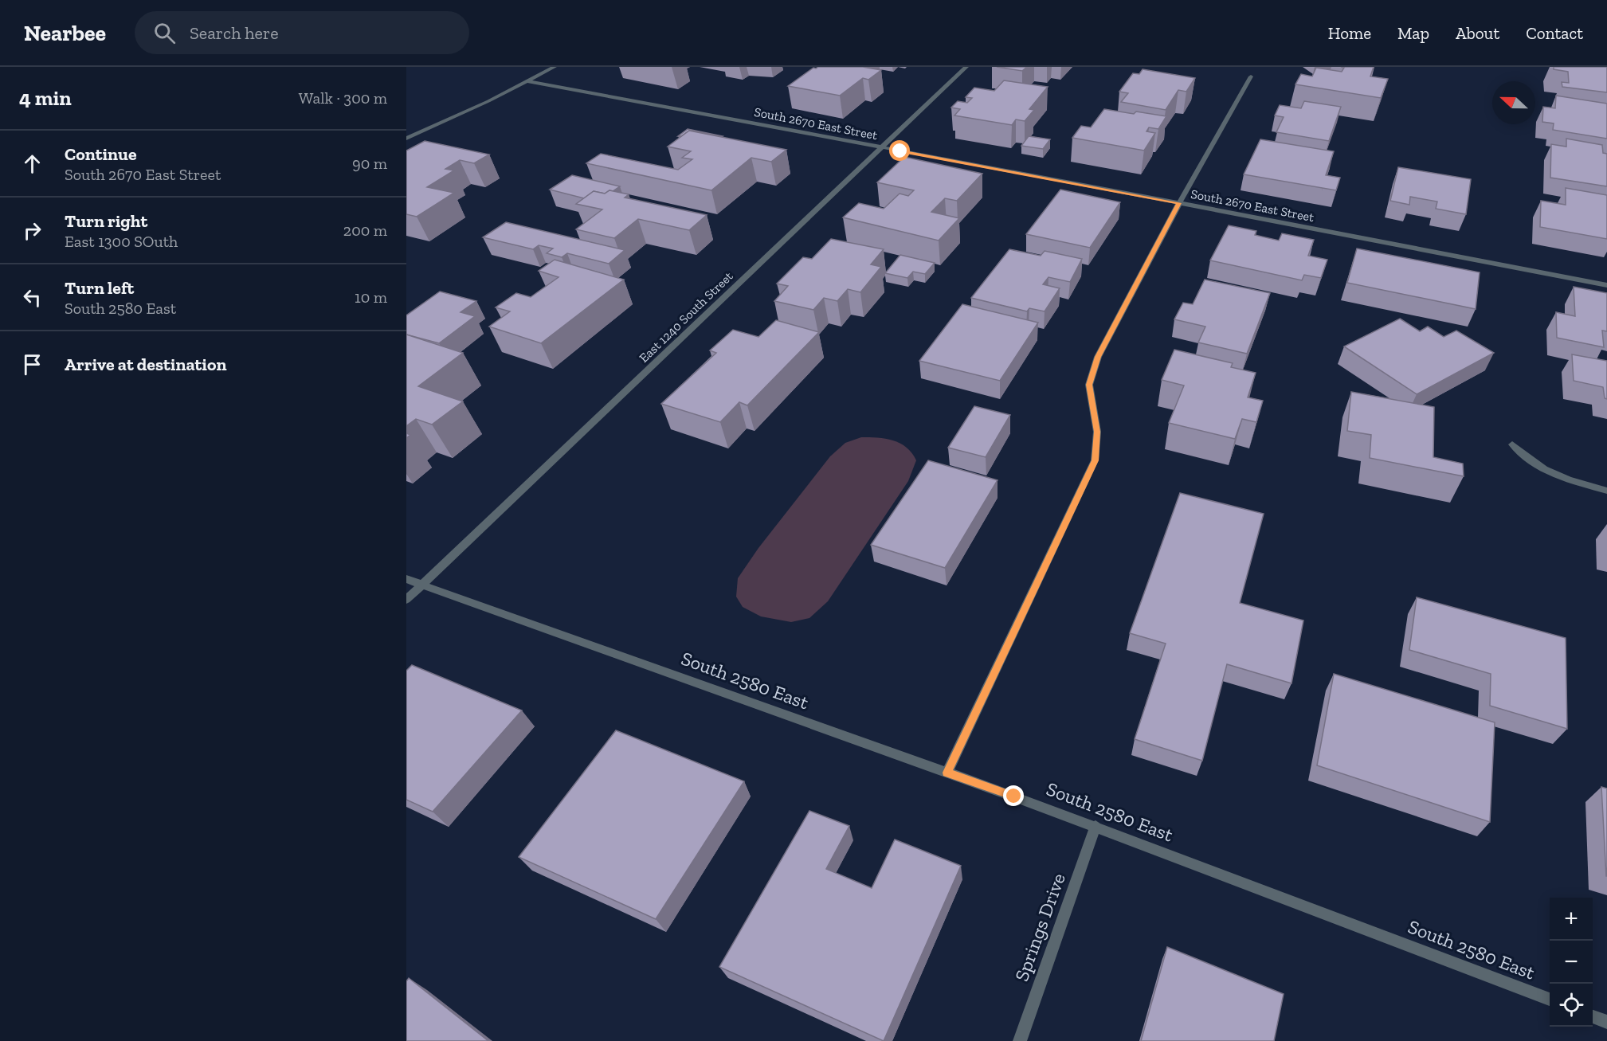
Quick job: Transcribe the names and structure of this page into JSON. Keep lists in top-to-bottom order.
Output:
{
  "streets": {
    "street": [
      "South 2670 East Street",
      "East 1240 South Street",
      "South 2580 East",
      "Springs Drive"
    ]
  },
  "crossings": [
    ["South 2670 East Street", "East 1240 South Street"],
    ["East 1240 South Street", "South 2580 East"],
    ["South 2580 East", "Springs Drive"]
  ],
  "north": "left",
  "page": {
    "header": "Nearbee",
    "search": "Search here",
    "nav": [
      "Home",
      "Map",
      "About",
      "Contact"
    ],
    "heading": ["4 min", "Walk · 300 m"],
    "list": [
      ["Continue", "South 2670 East Street", "90 m"],
      ["Turn right", "East 1300 SOuth", "200 m"],
      ["Turn left", "South 2580 East", "10 m"],
      "Arrive at destination"
    ],
    "map_buttons": ["+", "−"]
  }
}
